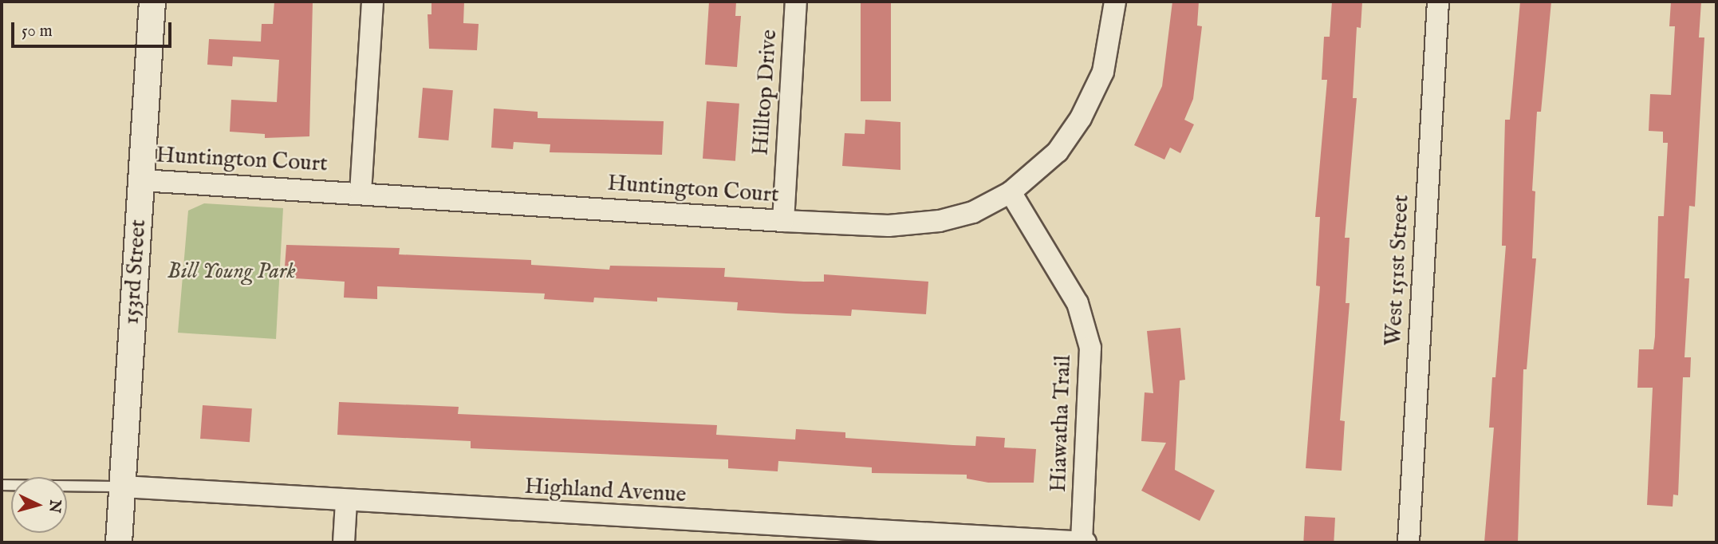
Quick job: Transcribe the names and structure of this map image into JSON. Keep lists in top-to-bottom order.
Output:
{
  "streets": {
    "street": [
      "Hilltop Drive",
      "Huntington Court",
      "West 151st Street",
      "153rd Street",
      "Hiawatha Trail",
      "Highland Avenue"
    ]
  },
  "crossings": [
    ["Hilltop Drive", "Huntington Court"],
    ["Huntington Court", "153rd Street"],
    ["Huntington Court", "Hiawatha Trail"],
    ["153rd Street", "Highland Avenue"],
    ["Hiawatha Trail", "Highland Avenue"]
  ],
  "parks": ["Bill Young Park"],
  "scale_bar": "50 m",
  "north": "right"
}
